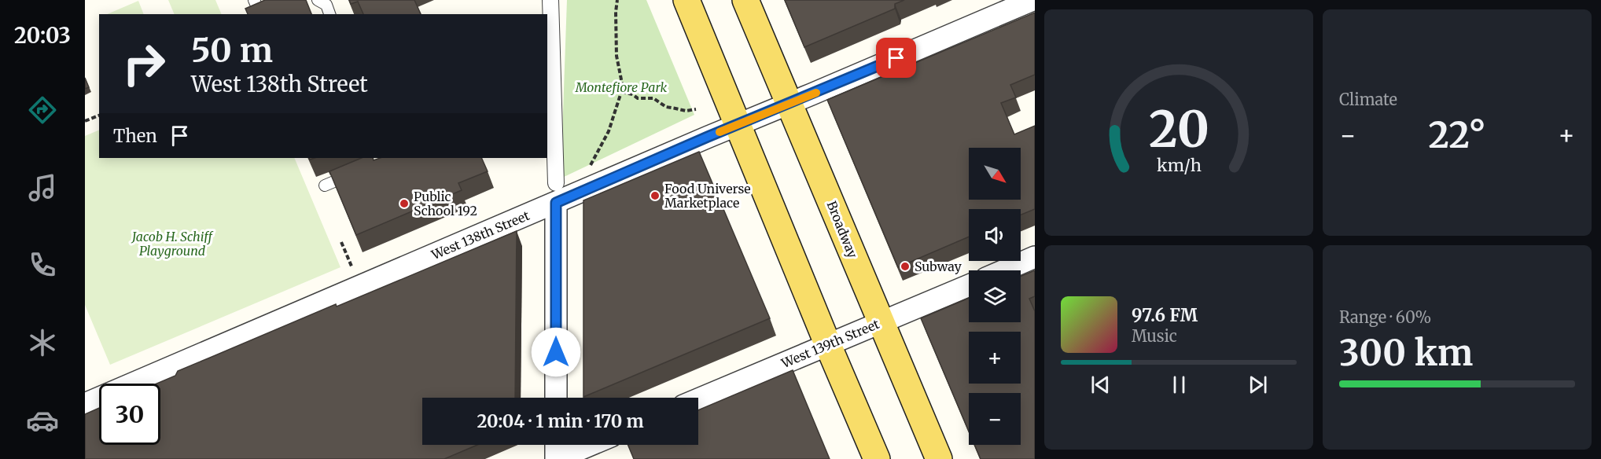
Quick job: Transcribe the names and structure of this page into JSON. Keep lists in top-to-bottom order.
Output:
{
  "streets": {
    "main road": ["Broadway"],
    "street": ["West 138th Street", "West 139th Street"]
  },
  "crossings": [
    ["Broadway", "West 138th Street"],
    ["Broadway", "West 139th Street"]
  ],
  "parks": ["Montefiore Park", "Jacob H. Schiff Playground"],
  "places": ["Food Universe Marketplace", "Public School 192", "Subway"],
  "north": "bottom right",
  "page": {
    "tabs": "20:03",
    "tile": [
      "Climate",
      ["Range · 60%", "300 km"]
    ],
    "turn": ["50 m", "West 138th Street"],
    "then": "Then",
    "heat": ["−", "22°", "+"],
    "map_buttons": ["+", "−"],
    "song": ["97.6 FM", "Music"],
    "limit": "30",
    "trip": "20:04 · 1 min · 170 m",
    "gauge": ["20", "km/h"]
  }
}
